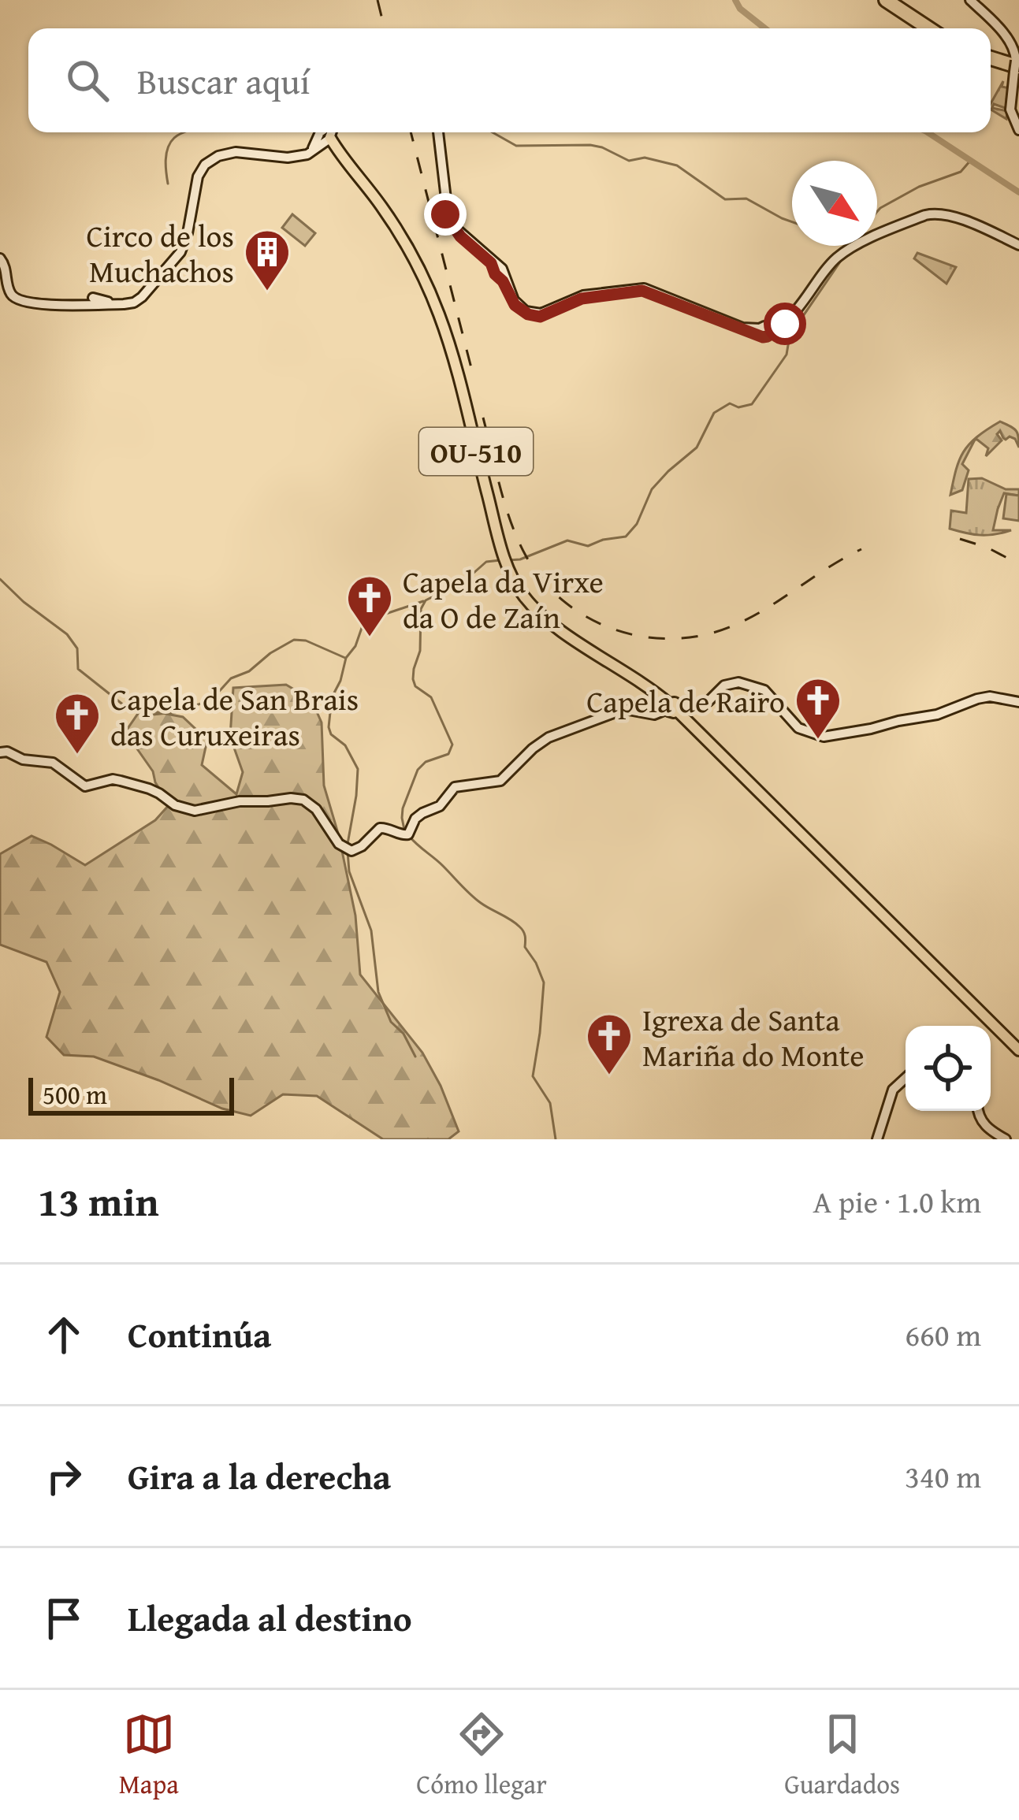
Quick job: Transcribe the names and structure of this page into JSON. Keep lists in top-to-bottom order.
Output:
{
  "streets": {
    "main road": ["OU-510"]
  },
  "places": {
    "building": ["Circo de los Muchachos"],
    "church": [
      "Capela da Virxe da O de Zaín",
      "Capela de Rairo",
      "Capela de San Brais das Curuxeiras",
      "Igrexa de Santa Mariña do Monte"
    ]
  },
  "scale_bar": "500 m",
  "north": "bottom right",
  "page": {
    "search": "Buscar aquí",
    "scale": "500 m",
    "heading": ["13 min", "A pie · 1.0 km"],
    "list": [
      ["Continúa", "660 m"],
      ["Gira a la derecha", "340 m"],
      "Llegada al destino"
    ],
    "nav": ["Mapa", "Cómo llegar", "Guardados"]
  }
}
